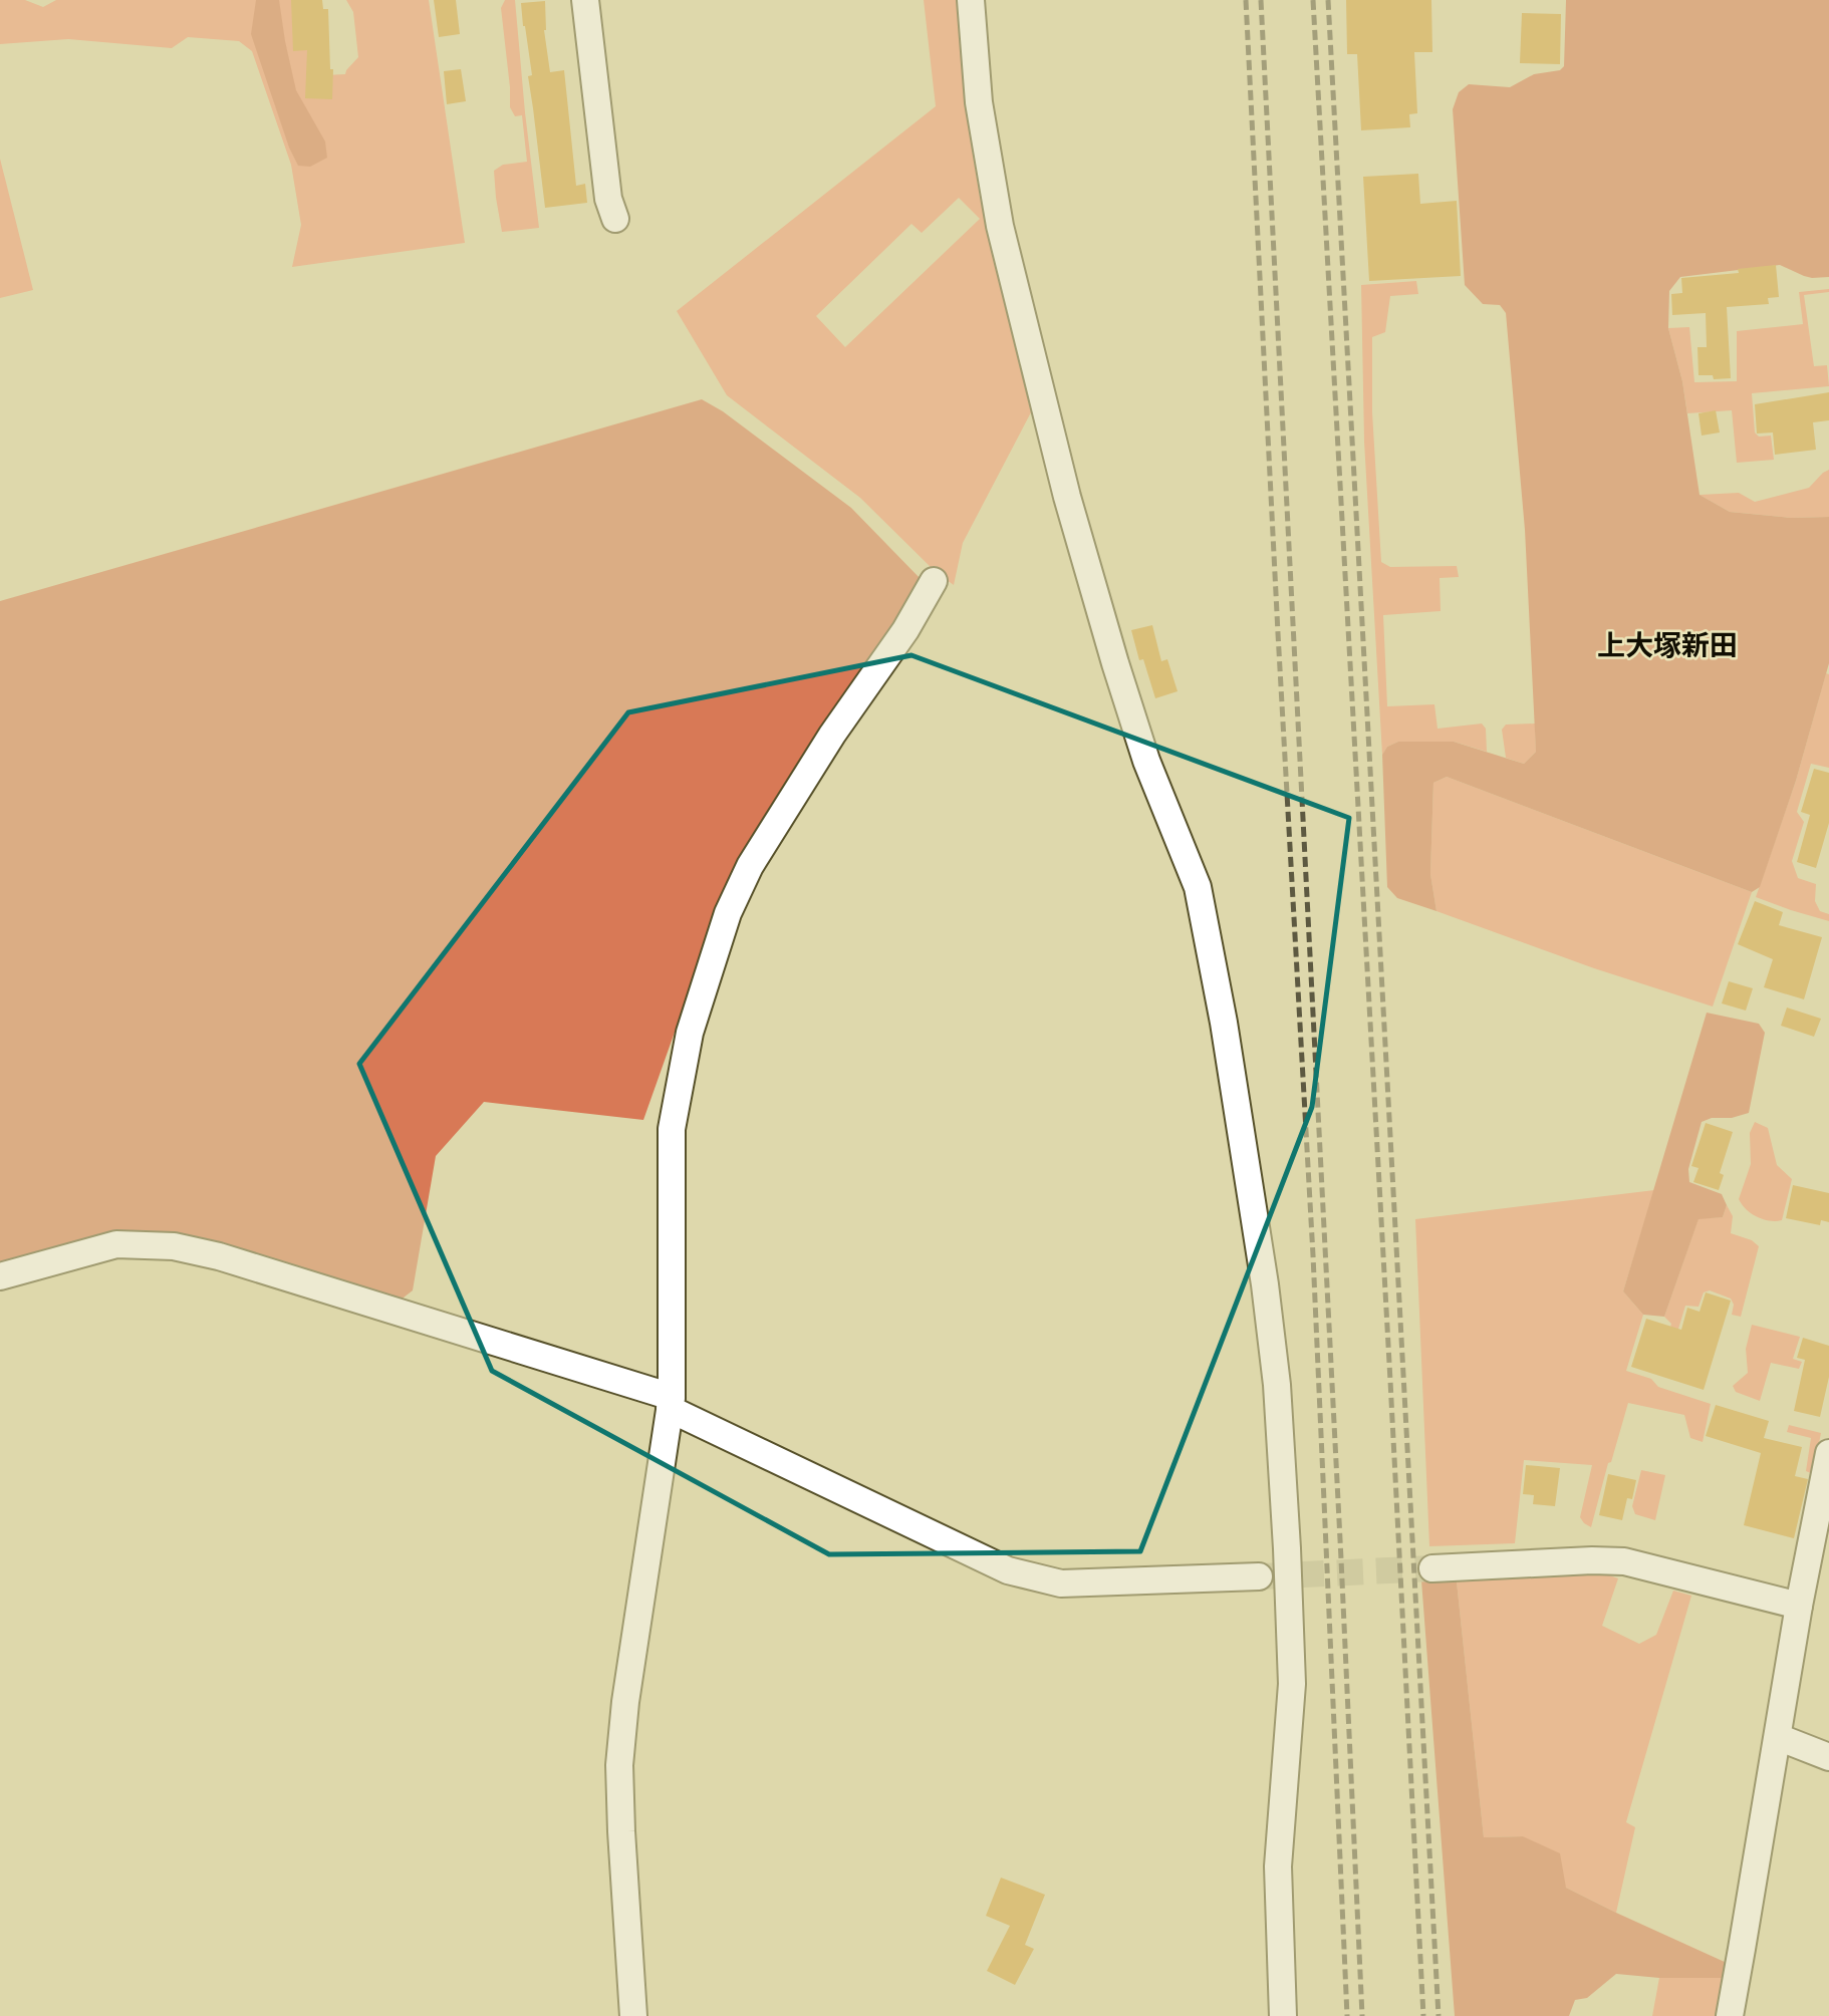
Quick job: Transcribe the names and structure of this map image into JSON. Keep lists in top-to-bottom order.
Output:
{
  "districts": ["上大塚新田"]
}
